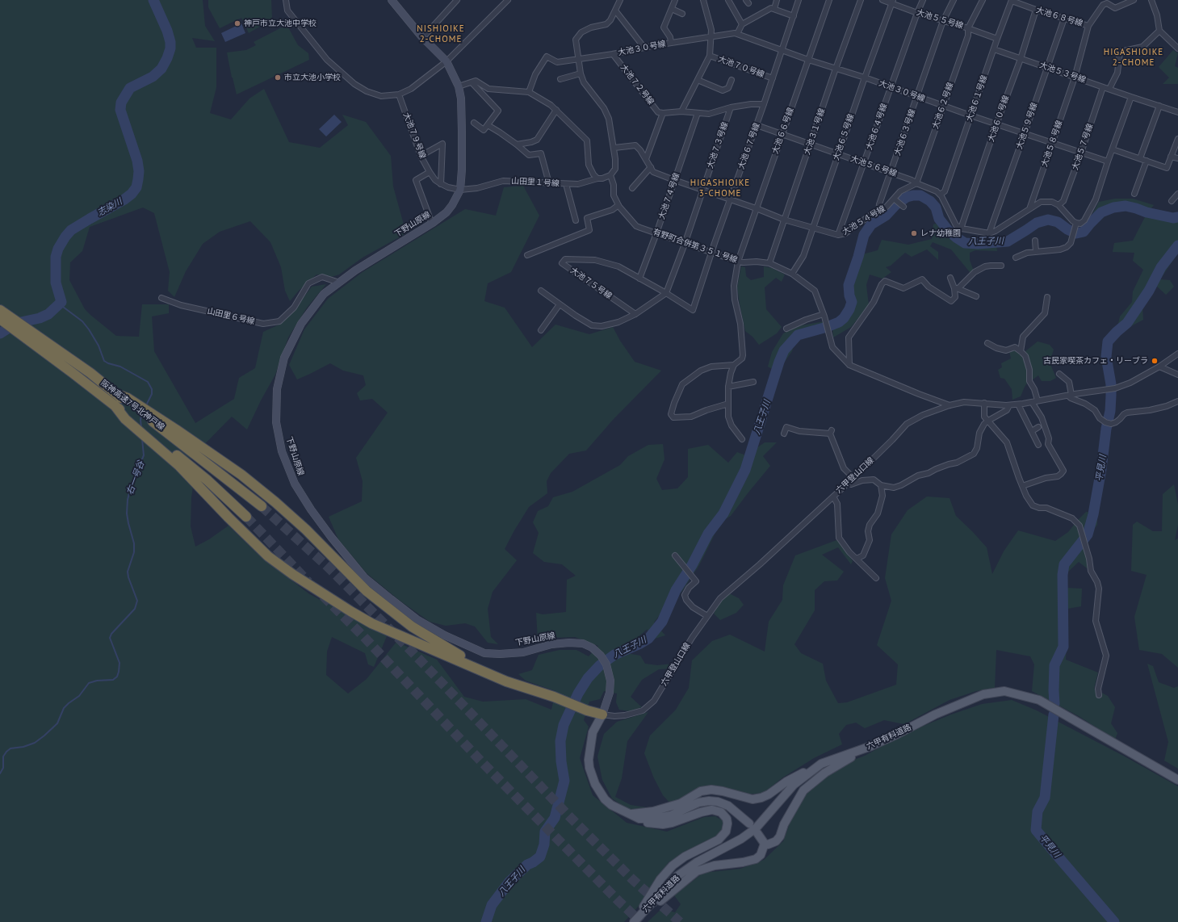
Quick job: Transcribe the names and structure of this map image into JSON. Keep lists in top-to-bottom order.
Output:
{
  "streets": {
    "highway": ["阪神高速7号北神戸線"],
    "main road": ["六甲有料道路"],
    "street": [
      "大池６８号線",
      "大池５５号線",
      "大池３０号線",
      "大池７０号線",
      "大池５３号線",
      "大池７２号線",
      "大池６１号線",
      "大池６２号線",
      "大池６０号線",
      "大池５９号線",
      "大池６４号線",
      "大池６６号線",
      "大池３１号線",
      "大池６３号線",
      "大池７９号線",
      "大池６５号線",
      "大池５８号線",
      "大池７３号線",
      "大池６７号線",
      "大池５７号線",
      "大池５６号線",
      "山田里１号線",
      "大池７４号線",
      "大池５４号線",
      "下野山原線",
      "有野町合併第３５１号線",
      "大池７５号線",
      "山田里６号線",
      "六甲登山口線"
    ]
  },
  "crossings": [
    ["大池６８号線", "大池６１号線"],
    ["大池６８号線", "大池６０号線"],
    ["大池６８号線", "大池５９号線"],
    ["大池６８号線", "大池５８号線"],
    ["大池５５号線", "大池６１号線"],
    ["大池５５号線", "大池６２号線"],
    ["大池５５号線", "大池６４号線"],
    ["大池５５号線", "大池６３号線"],
    ["大池５５号線", "大池６５号線"],
    ["大池３０号線", "大池７０号線"],
    ["大池３０号線", "大池７２号線"],
    ["大池３０号線", "大池６１号線"],
    ["大池３０号線", "大池６２号線"],
    ["大池３０号線", "大池６０号線"],
    ["大池３０号線", "大池５９号線"],
    ["大池３０号線", "大池６４号線"],
    ["大池３０号線", "大池６６号線"],
    ["大池３０号線", "大池３１号線"],
    ["大池３０号線", "大池６３号線"],
    ["大池３０号線", "大池６５号線"],
    ["大池３０号線", "大池５８号線"],
    ["大池３０号線", "大池６７号線"],
    ["大池３０号線", "大池５７号線"],
    ["大池７０号線", "大池６７号線"],
    ["大池５３号線", "大池６１号線"],
    ["大池５３号線", "大池６０号線"],
    ["大池５３号線", "大池５９号線"],
    ["大池５３号線", "大池５８号線"],
    ["大池５３号線", "大池５７号線"],
    ["大池６２号線", "大池５６号線"],
    ["大池６２号線", "大池５４号線"],
    ["大池６４号線", "大池５６号線"],
    ["大池６４号線", "大池５４号線"],
    ["大池６６号線", "大池５６号線"],
    ["大池６６号線", "大池５４号線"],
    ["大池６６号線", "有野町合併第３５１号線"],
    ["大池３１号線", "大池５６号線"],
    ["大池３１号線", "大池５４号線"],
    ["大池３１号線", "有野町合併第３５１号線"],
    ["大池６３号線", "大池５６号線"],
    ["大池６３号線", "大池５４号線"],
    ["大池７９号線", "山田里１号線"],
    ["大池６５号線", "大池５６号線"],
    ["大池６５号線", "大池５４号線"],
    ["大池６５号線", "有野町合併第３５１号線"],
    ["大池７３号線", "大池５４号線"],
    ["大池７３号線", "有野町合併第３５１号線"],
    ["大池７３号線", "大池７５号線"],
    ["大池６７号線", "大池５６号線"],
    ["大池６７号線", "大池５４号線"],
    ["大池６７号線", "有野町合併第３５１号線"],
    ["大池６７号線", "大池７５号線"],
    ["大池５６号線", "大池５４号線"],
    ["山田里１号線", "下野山原線"],
    ["大池７４号線", "大池５４号線"],
    ["大池７４号線", "有野町合併第３５１号線"],
    ["大池７４号線", "大池７５号線"],
    ["下野山原線", "山田里６号線"],
    ["下野山原線", "六甲登山口線"],
    ["有野町合併第３５１号線", "六甲登山口線"]
  ],
  "districts": ["NISHIOIKE 2-CHOME", "HIGASHIOIKE 2-CHOME", "HIGASHIOIKE 3-CHOME"],
  "water": [
    "志染川",
    "八王子川",
    "平見川",
    "右一号谷"
  ],
  "places": [
    "神戸市立大池中学校",
    "市立大池小学校",
    "レナ幼稚園",
    "古民家喫茶カフェ・リーブラ"
  ]
}
